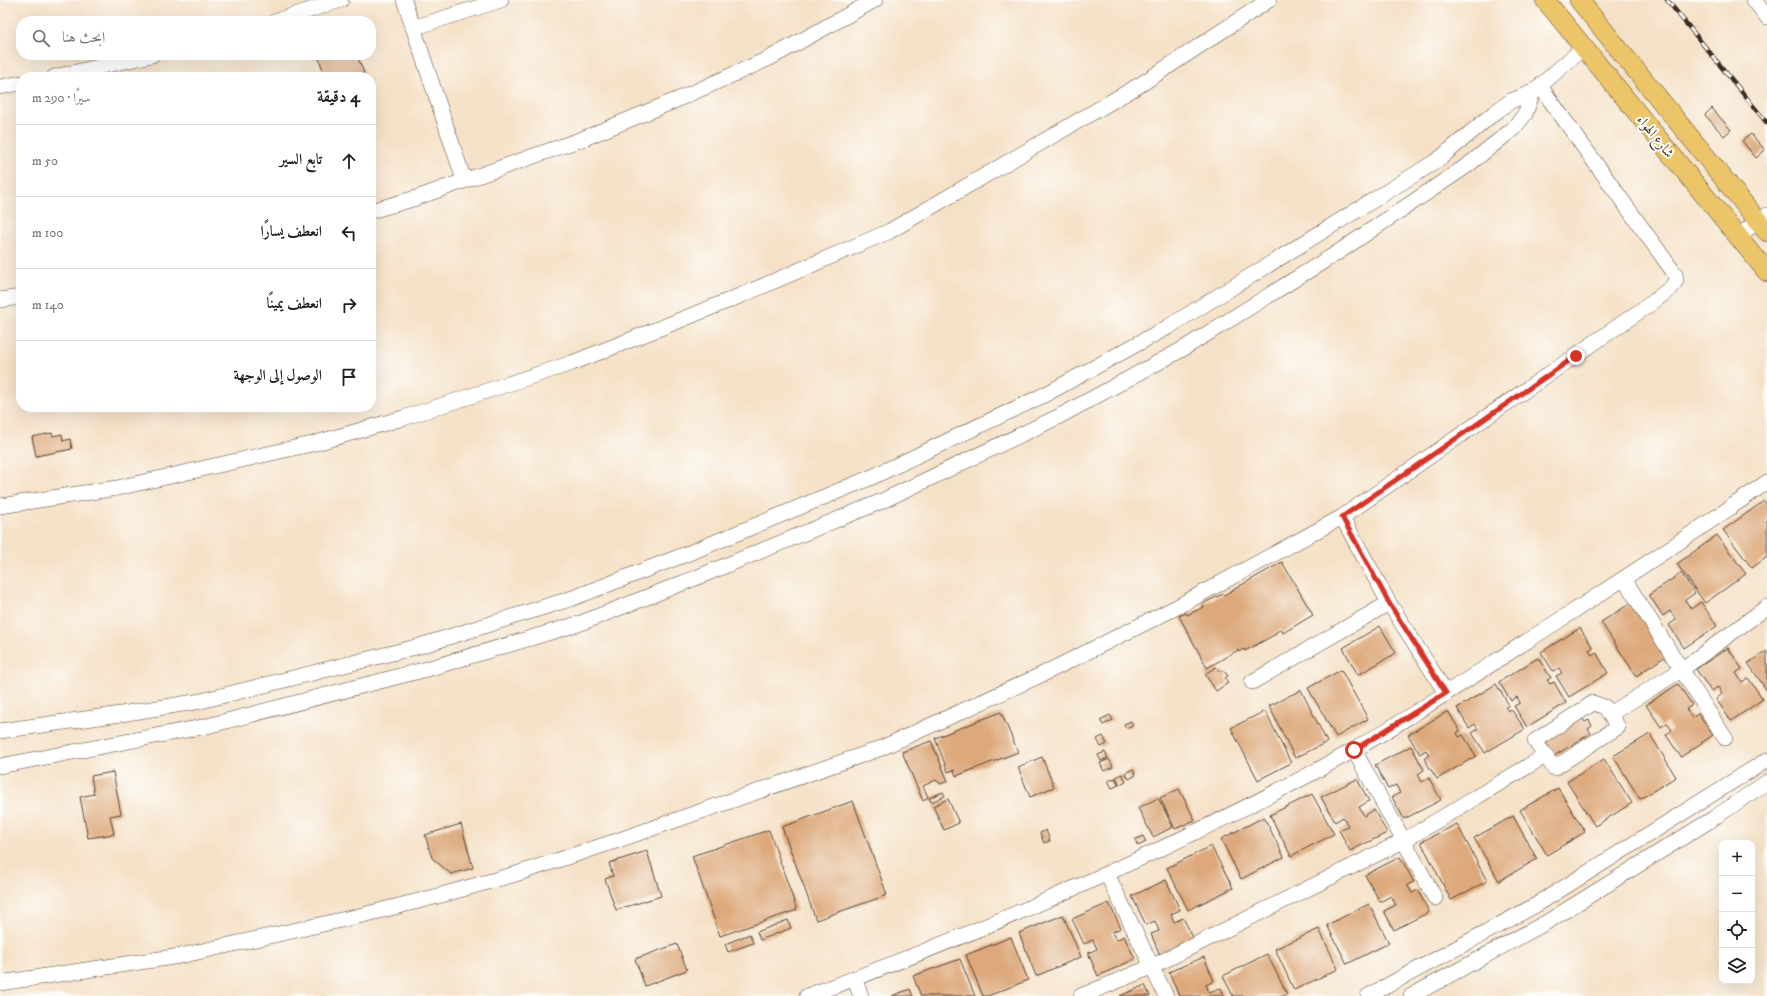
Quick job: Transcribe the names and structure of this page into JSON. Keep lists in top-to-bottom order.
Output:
{
  "streets": {
    "main road": ["شارع الهواء"]
  },
  "page": {
    "search": "ابحث هنا",
    "heading": ["4 دقيقة", "سيرًا · 290 m"],
    "list": [
      ["تابع السير", "50 m"],
      ["انعطف يسارًا", "100 m"],
      ["انعطف يمينًا", "140 m"],
      "الوصول إلى الوجهة"
    ],
    "map_buttons": ["+", "−"]
  }
}
